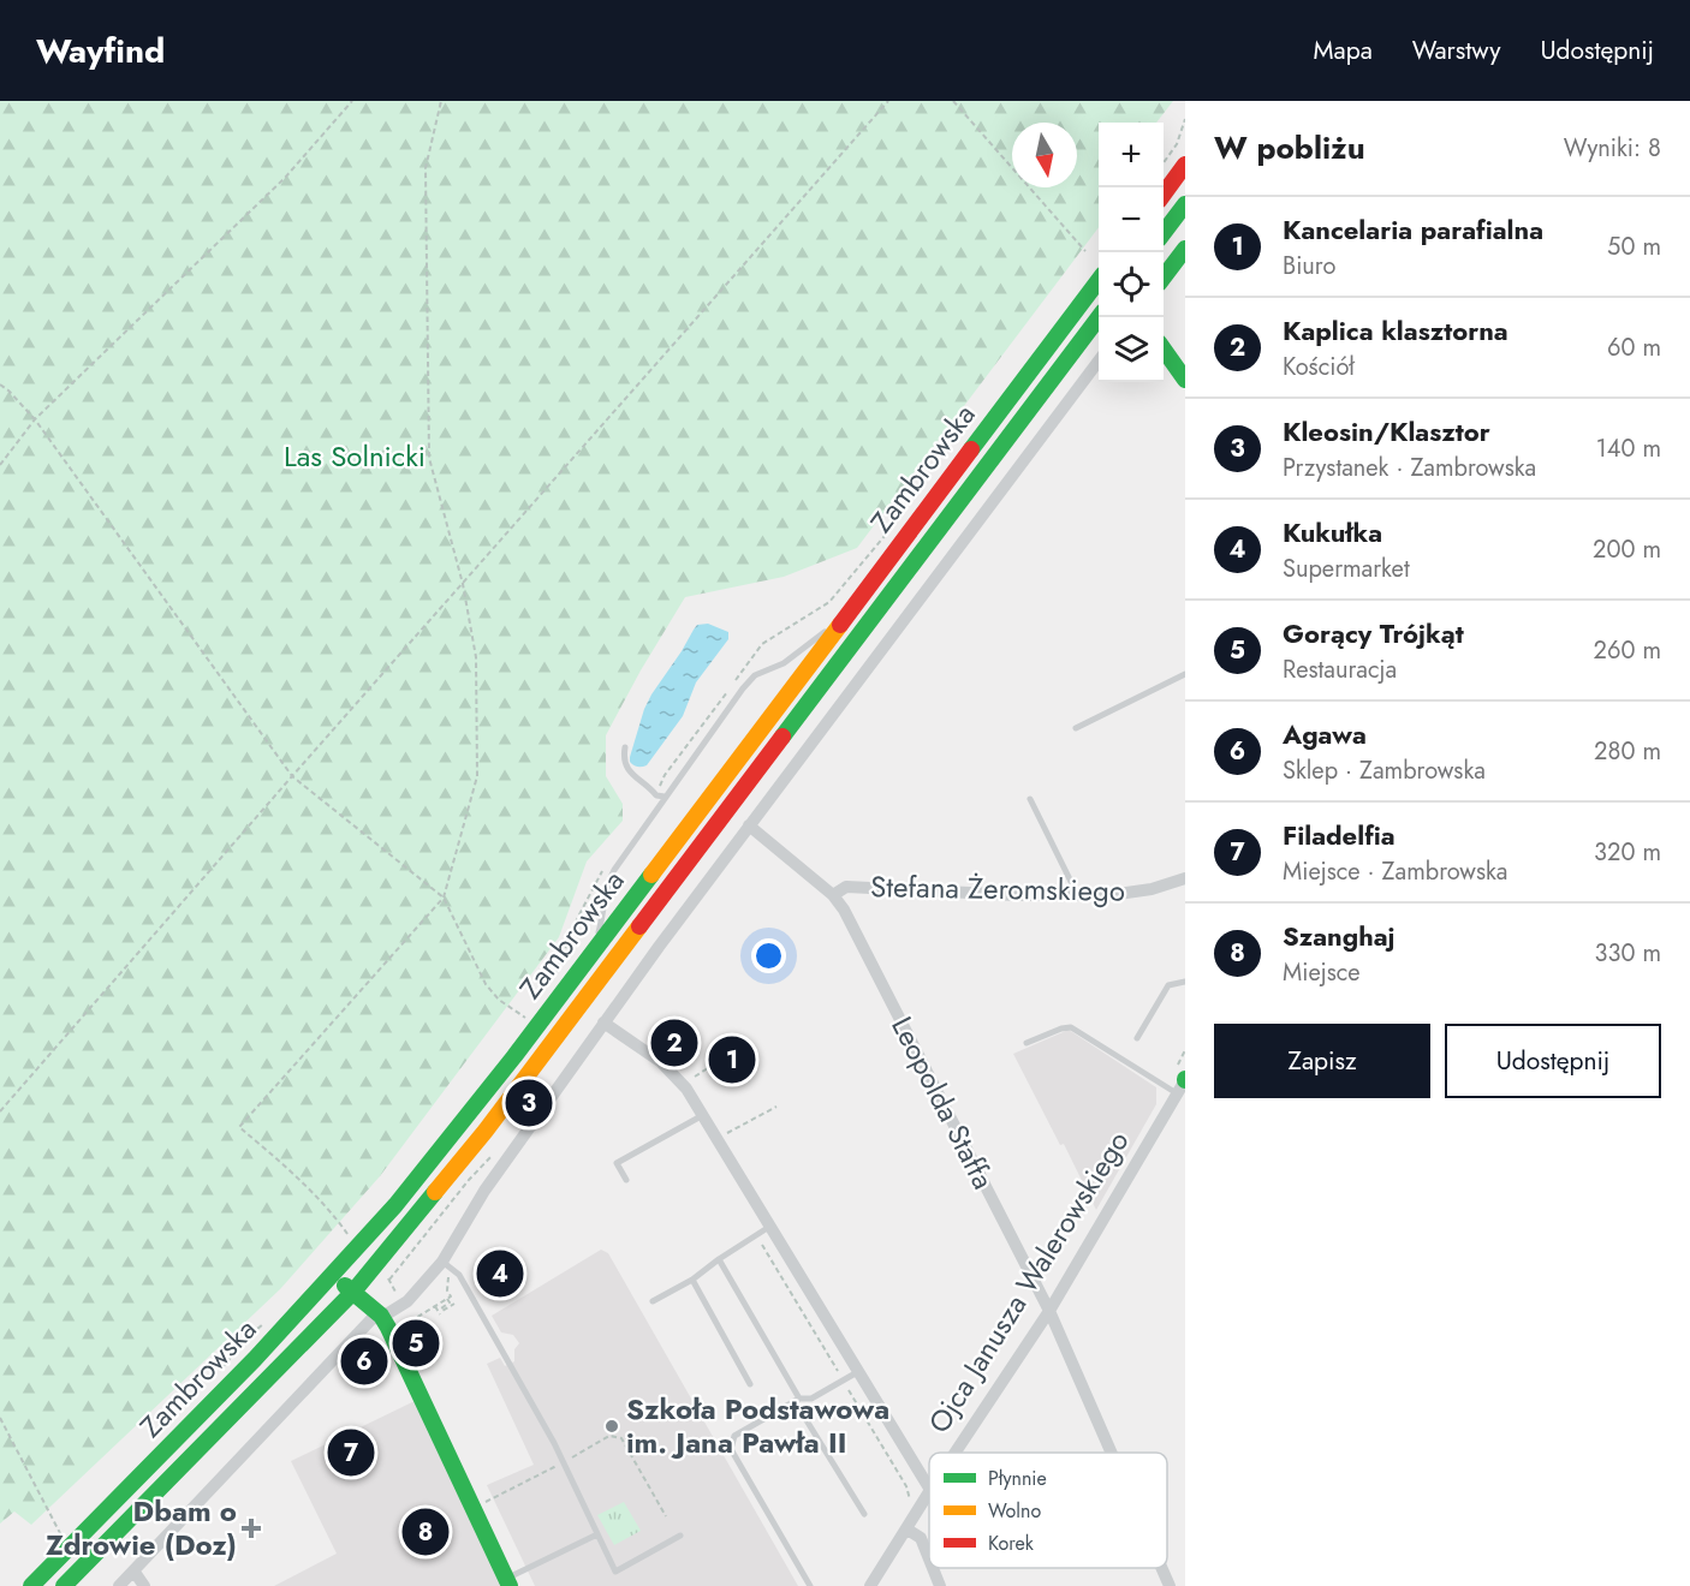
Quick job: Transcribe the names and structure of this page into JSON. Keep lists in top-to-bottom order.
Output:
{
  "streets": {
    "main road": ["Zambrowska"],
    "street": ["Stefana Żeromskiego", "Leopolda Staffa", "Ojca Janusza Walerowskiego"]
  },
  "crossings": [
    ["Stefana Żeromskiego", "Leopolda Staffa"],
    ["Leopolda Staffa", "Ojca Janusza Walerowskiego"]
  ],
  "parks": ["Las Solnicki"],
  "places": {
    "other": ["Szkoła Podstawowa im. Jana Pawła II"],
    "health": ["Dbam o Zdrowie (Doz)"]
  },
  "legend": ["Płynnie", "Wolno", "Korek"],
  "north": "bottom",
  "page": {
    "header": "Wayfind",
    "nav": ["Mapa", "Warstwy", "Udostępnij"],
    "heading": ["W pobliżu", "Wyniki: 8"],
    "map_buttons": ["+", "−"],
    "list": [
      {
        "mark": "1",
        "name": "Kancelaria parafialna",
        "note": "Biuro",
        "value": "50 m"
      },
      {
        "mark": "2",
        "name": "Kaplica klasztorna",
        "note": "Kościół",
        "value": "60 m"
      },
      {
        "mark": "3",
        "name": "Kleosin/Klasztor",
        "note": "Przystanek · Zambrowska",
        "value": "140 m"
      },
      {
        "mark": "4",
        "name": "Kukułka",
        "note": "Supermarket",
        "value": "200 m"
      },
      {
        "mark": "5",
        "name": "Gorący Trójkąt",
        "note": "Restauracja",
        "value": "260 m"
      },
      {
        "mark": "6",
        "name": "Agawa",
        "note": "Sklep · Zambrowska",
        "value": "280 m"
      },
      {
        "mark": "7",
        "name": "Filadelfia",
        "note": "Miejsce · Zambrowska",
        "value": "320 m"
      },
      {
        "mark": "8",
        "name": "Szanghaj",
        "note": "Miejsce",
        "value": "330 m"
      }
    ],
    "buttons": ["Zapisz", "Udostępnij"],
    "pins": [
      "2",
      "1",
      "3",
      "4",
      "5",
      "6",
      "7",
      "8"
    ]
  }
}
